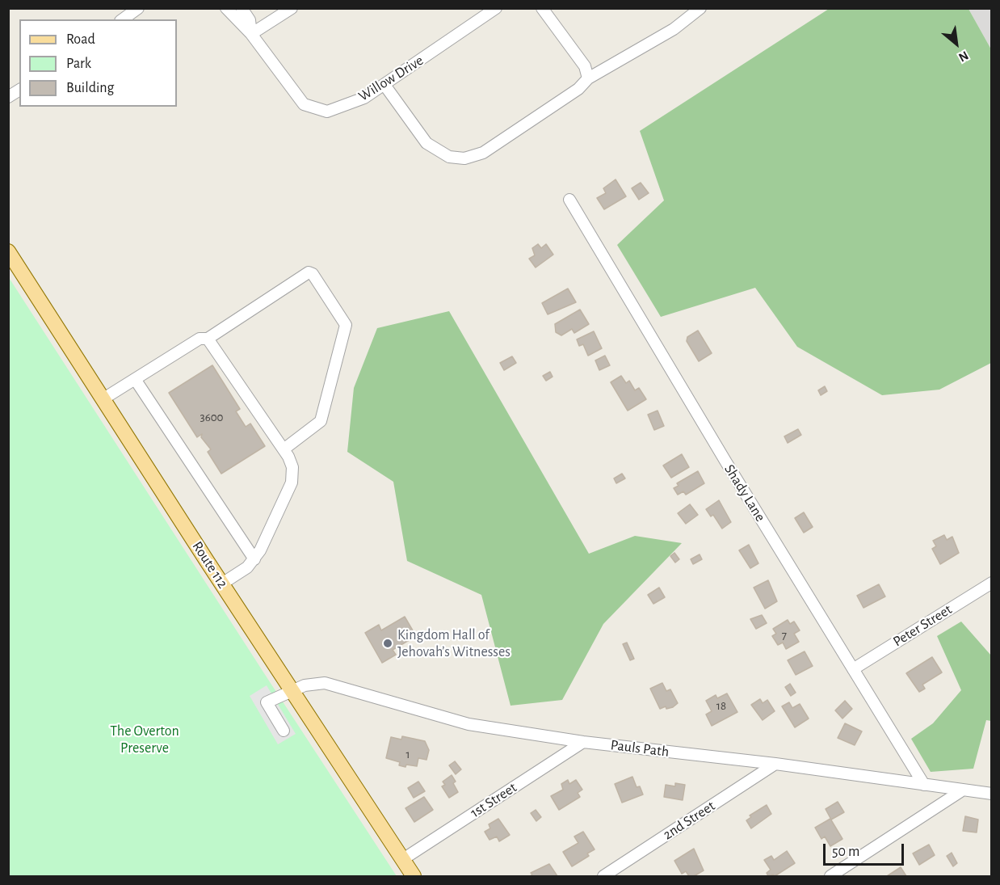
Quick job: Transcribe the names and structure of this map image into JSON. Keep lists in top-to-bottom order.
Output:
{
  "streets": {
    "main road": ["Route 112"],
    "street": [
      "Willow Drive",
      "Shady Lane",
      "Peter Street",
      "Pauls Path",
      "1st Street",
      "2nd Street"
    ]
  },
  "crossings": [
    ["Shady Lane", "Peter Street"],
    ["Shady Lane", "Pauls Path"],
    ["Route 112", "Pauls Path"],
    ["Route 112", "1st Street"],
    ["Pauls Path", "1st Street"],
    ["Pauls Path", "2nd Street"]
  ],
  "parks": ["The Overton Preserve"],
  "places": ["Kingdom Hall of Jehovah’s Witnesses"],
  "house_numbers": [
    "3600",
    "7",
    "18",
    "1"
  ],
  "legend": ["Road", "Park", "Building"],
  "scale_bar": "50 m",
  "north": "bottom right"
}
